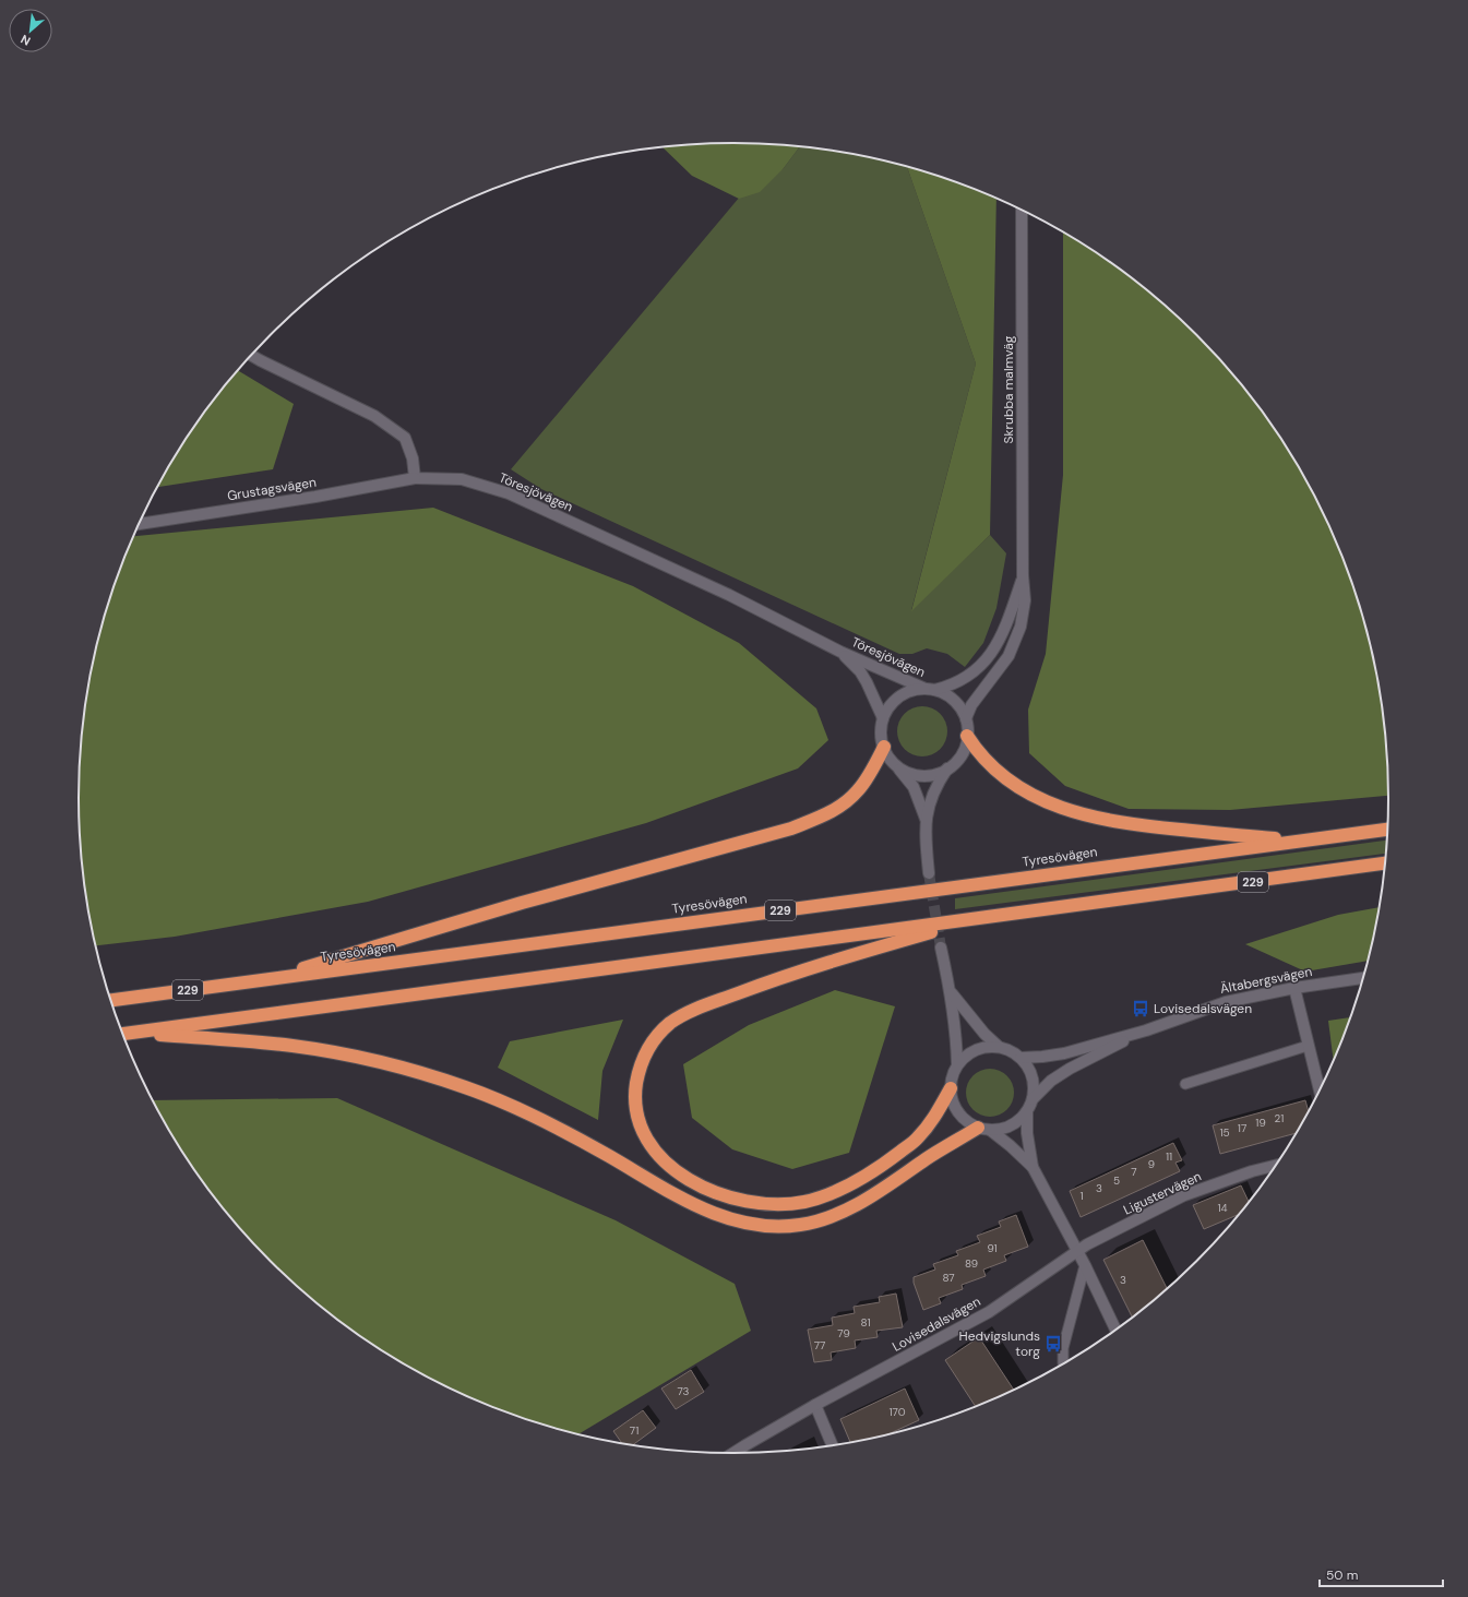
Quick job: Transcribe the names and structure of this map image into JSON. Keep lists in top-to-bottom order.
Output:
{
  "streets": {
    "highway": ["Tyresövägen", "229"],
    "street": [
      "Skrubba malmväg",
      "Grustagsvägen",
      "Töresjövägen",
      "Ältabergsvägen",
      "Ligustervägen",
      "Lovisedalsvägen"
    ]
  },
  "crossings": [
    ["Skrubba malmväg", "Töresjövägen"],
    ["Grustagsvägen", "Töresjövägen"],
    ["Ligustervägen", "Lovisedalsvägen"]
  ],
  "places": {
    "bus stop": ["Lovisedalsvägen", "Hedvigslunds torg"]
  },
  "house_numbers": [
    "21",
    "19",
    "17",
    "15",
    "11",
    "9",
    "7",
    "5",
    "3",
    "1",
    "14",
    "91",
    "89",
    "87",
    "3",
    "81",
    "79",
    "77",
    "73",
    "170",
    "71"
  ],
  "scale_bar": "50 m",
  "north": "bottom left"
}
